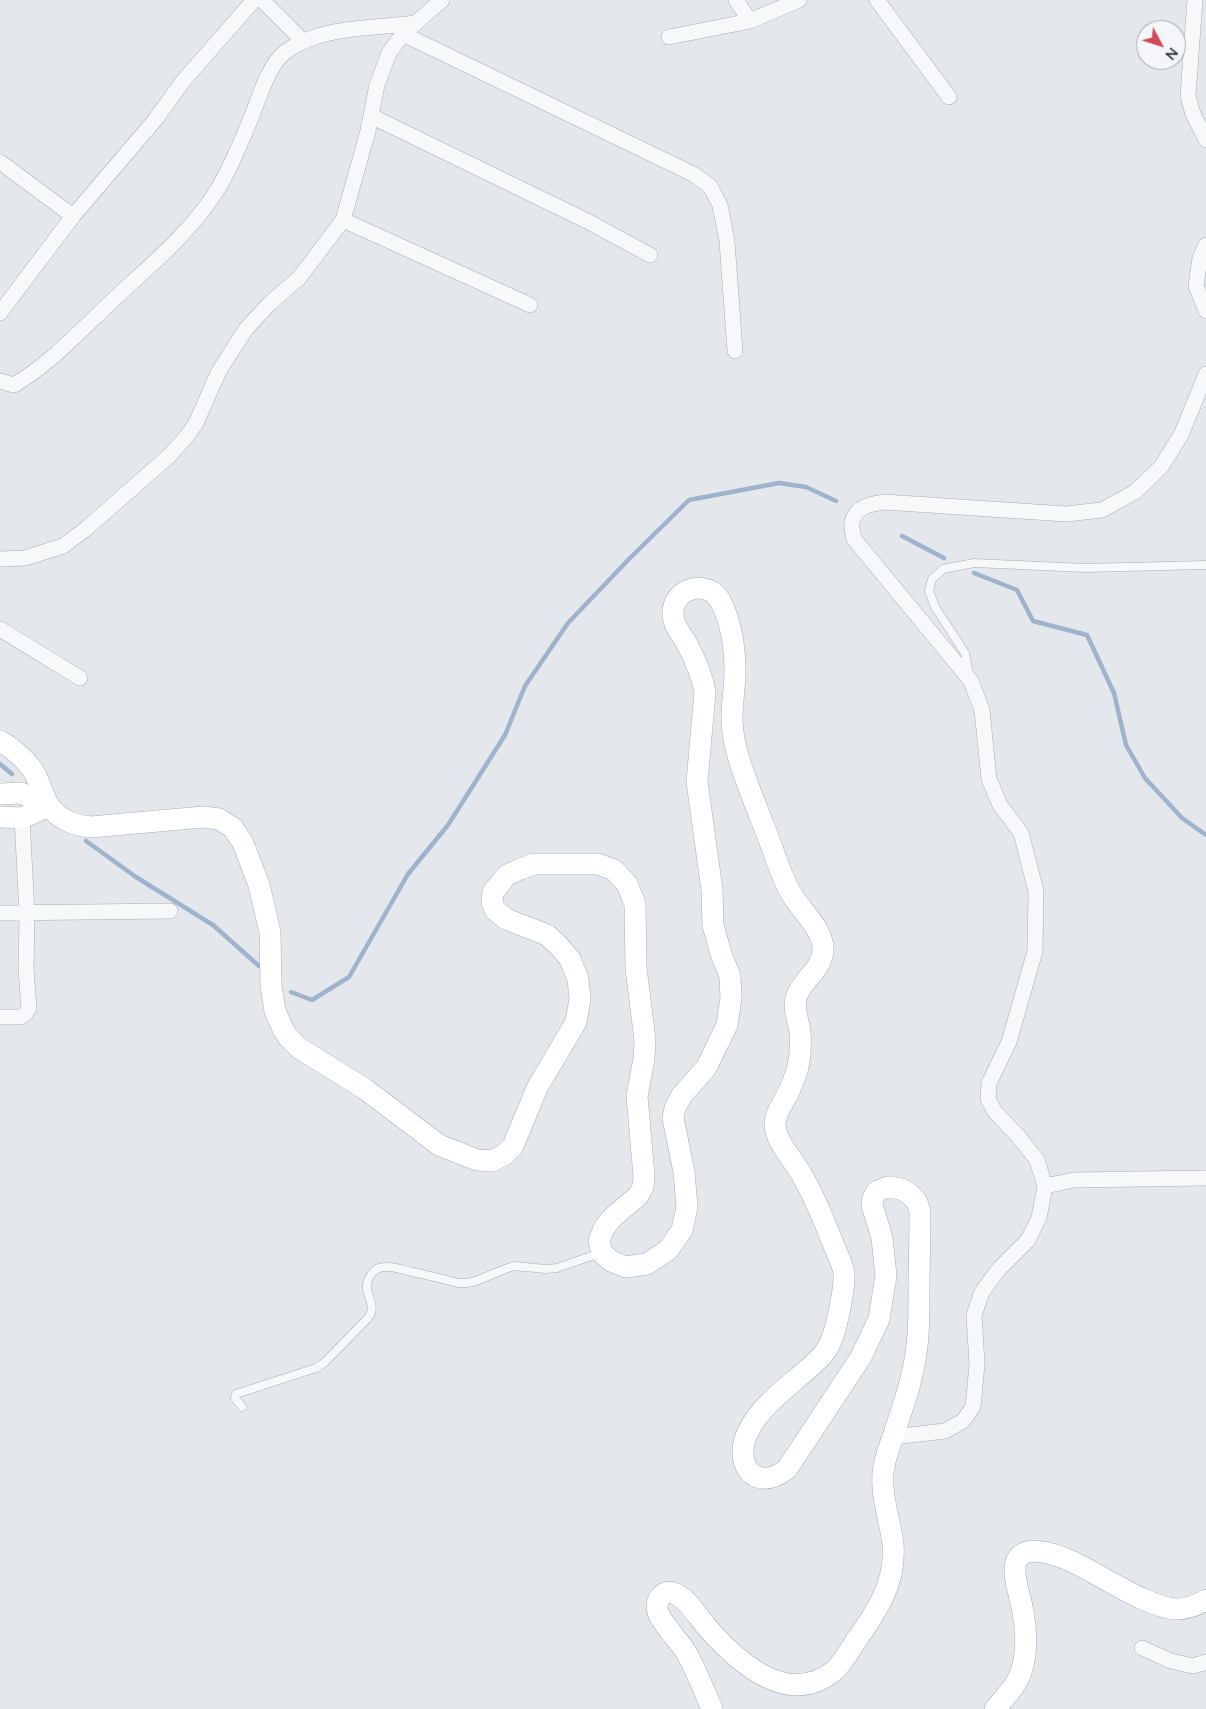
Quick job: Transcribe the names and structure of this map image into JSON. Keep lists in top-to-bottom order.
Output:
{
  "north": "bottom right"
}
